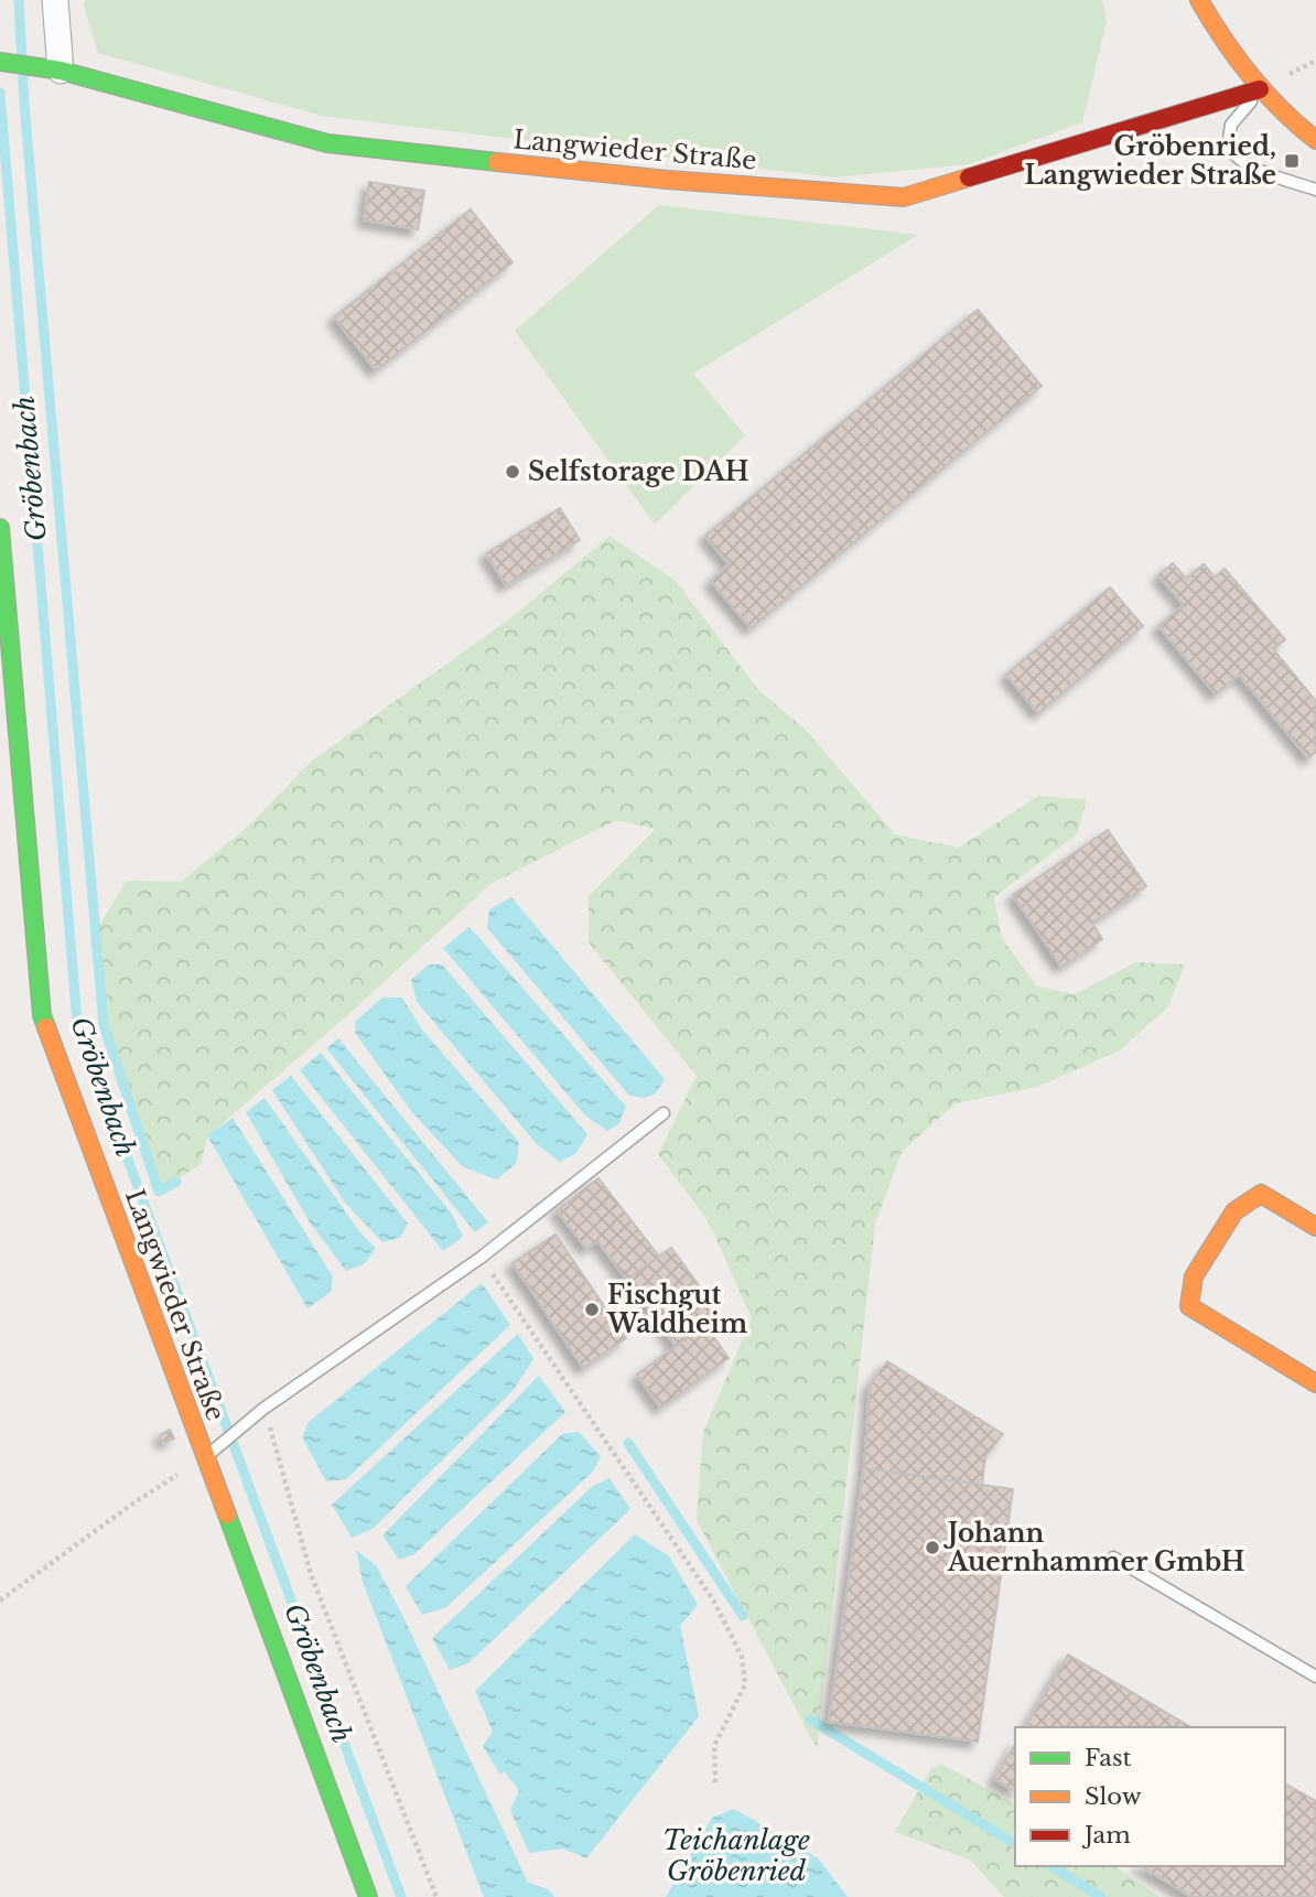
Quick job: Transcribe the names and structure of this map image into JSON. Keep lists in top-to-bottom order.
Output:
{
  "streets": {
    "street": ["Langwieder Straße"]
  },
  "water": ["Gröbenbach", "Teichanlage Gröbenried"],
  "places": {
    "transit": ["Gröbenried, Langwieder Straße"],
    "other": ["Selfstorage DAH", "Fischgut Waldheim", "Johann Auernhammer GmbH"]
  },
  "legend": ["Fast", "Slow", "Jam"]
}
